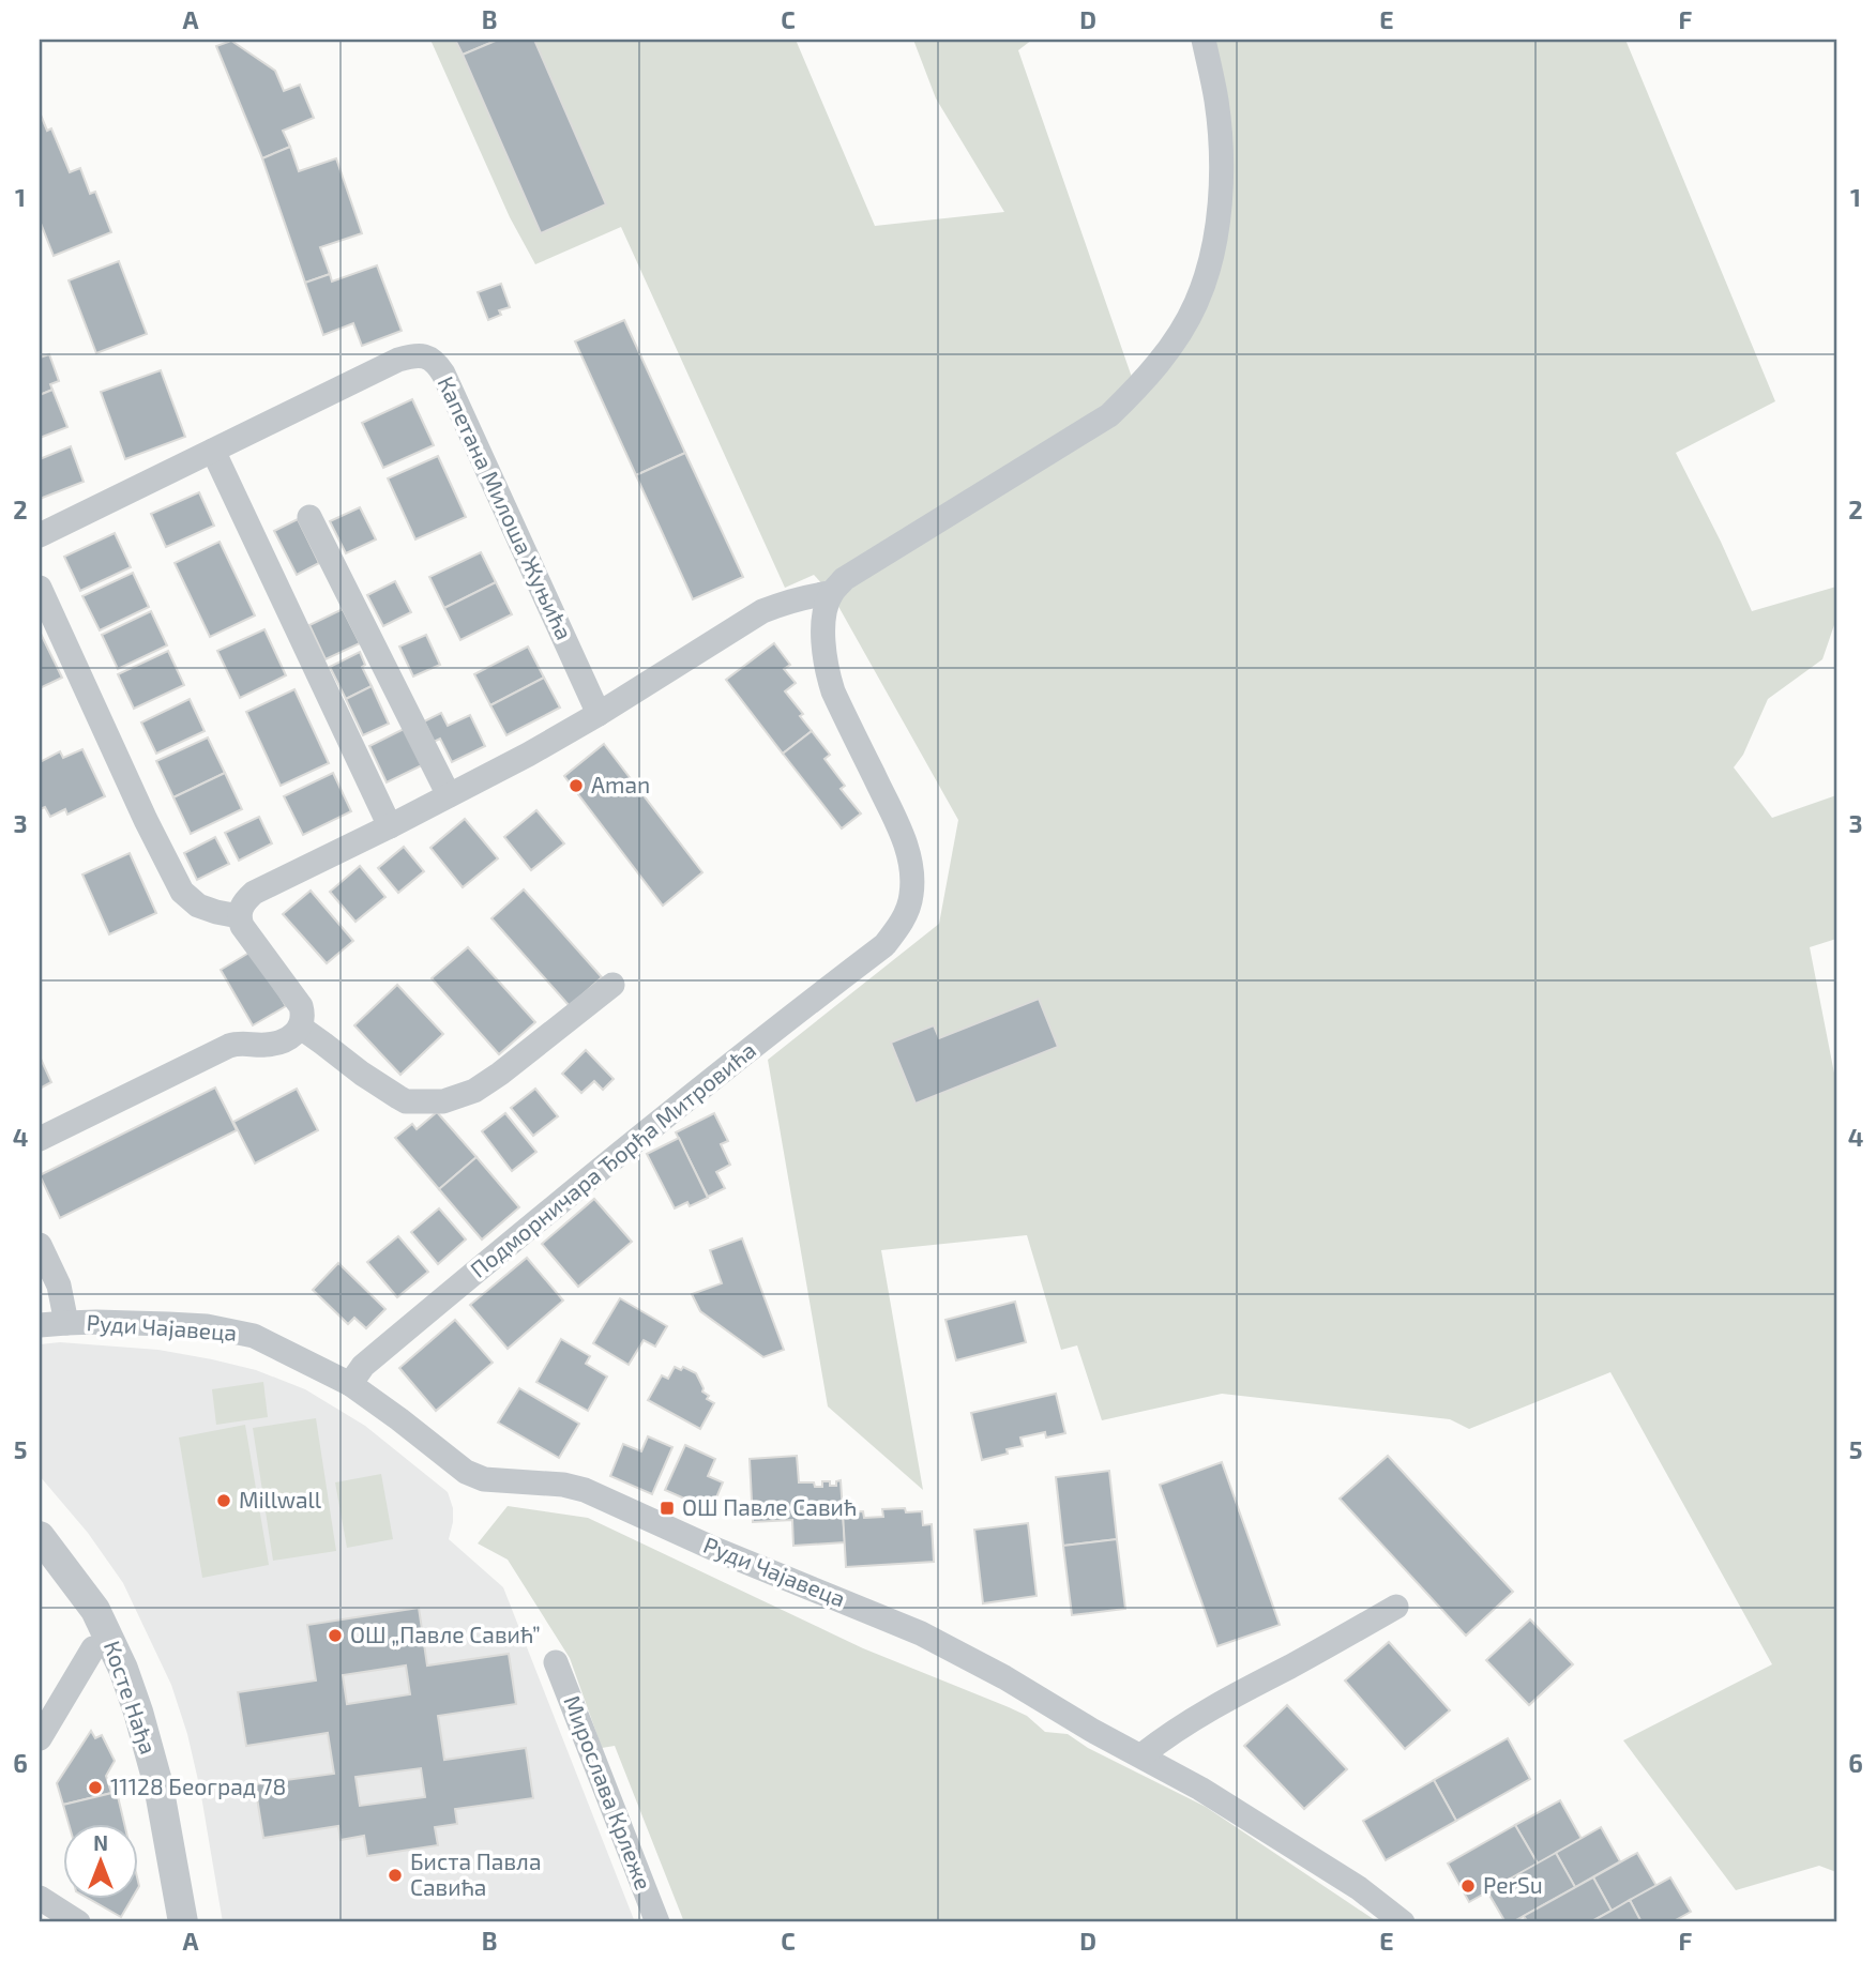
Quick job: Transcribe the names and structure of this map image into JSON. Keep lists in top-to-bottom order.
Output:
{
  "streets": {
    "street": [
      "Капетана Милоша Жуњића",
      "Подморничара Ђорђа Митровића",
      "Руди Чајавеца",
      "Косте Нађа",
      "Мирослава Крлеже"
    ]
  },
  "crossings": [
    ["Подморничара Ђорђа Митровића", "Руди Чајавеца"]
  ],
  "places": {
    "other": [
      "Aman",
      "Millwall",
      "ОШ „Павле Савић”",
      "11128 Београд 78",
      "Биста Павла Савића",
      "PerSu"
    ],
    "transit": ["ОШ Павле Савић"]
  },
  "north": "top",
  "grid": {
    "columns": [
      "A",
      "B",
      "C",
      "D",
      "E",
      "F"
    ],
    "rows": [
      "1",
      "2",
      "3",
      "4",
      "5",
      "6"
    ]
  }
}
